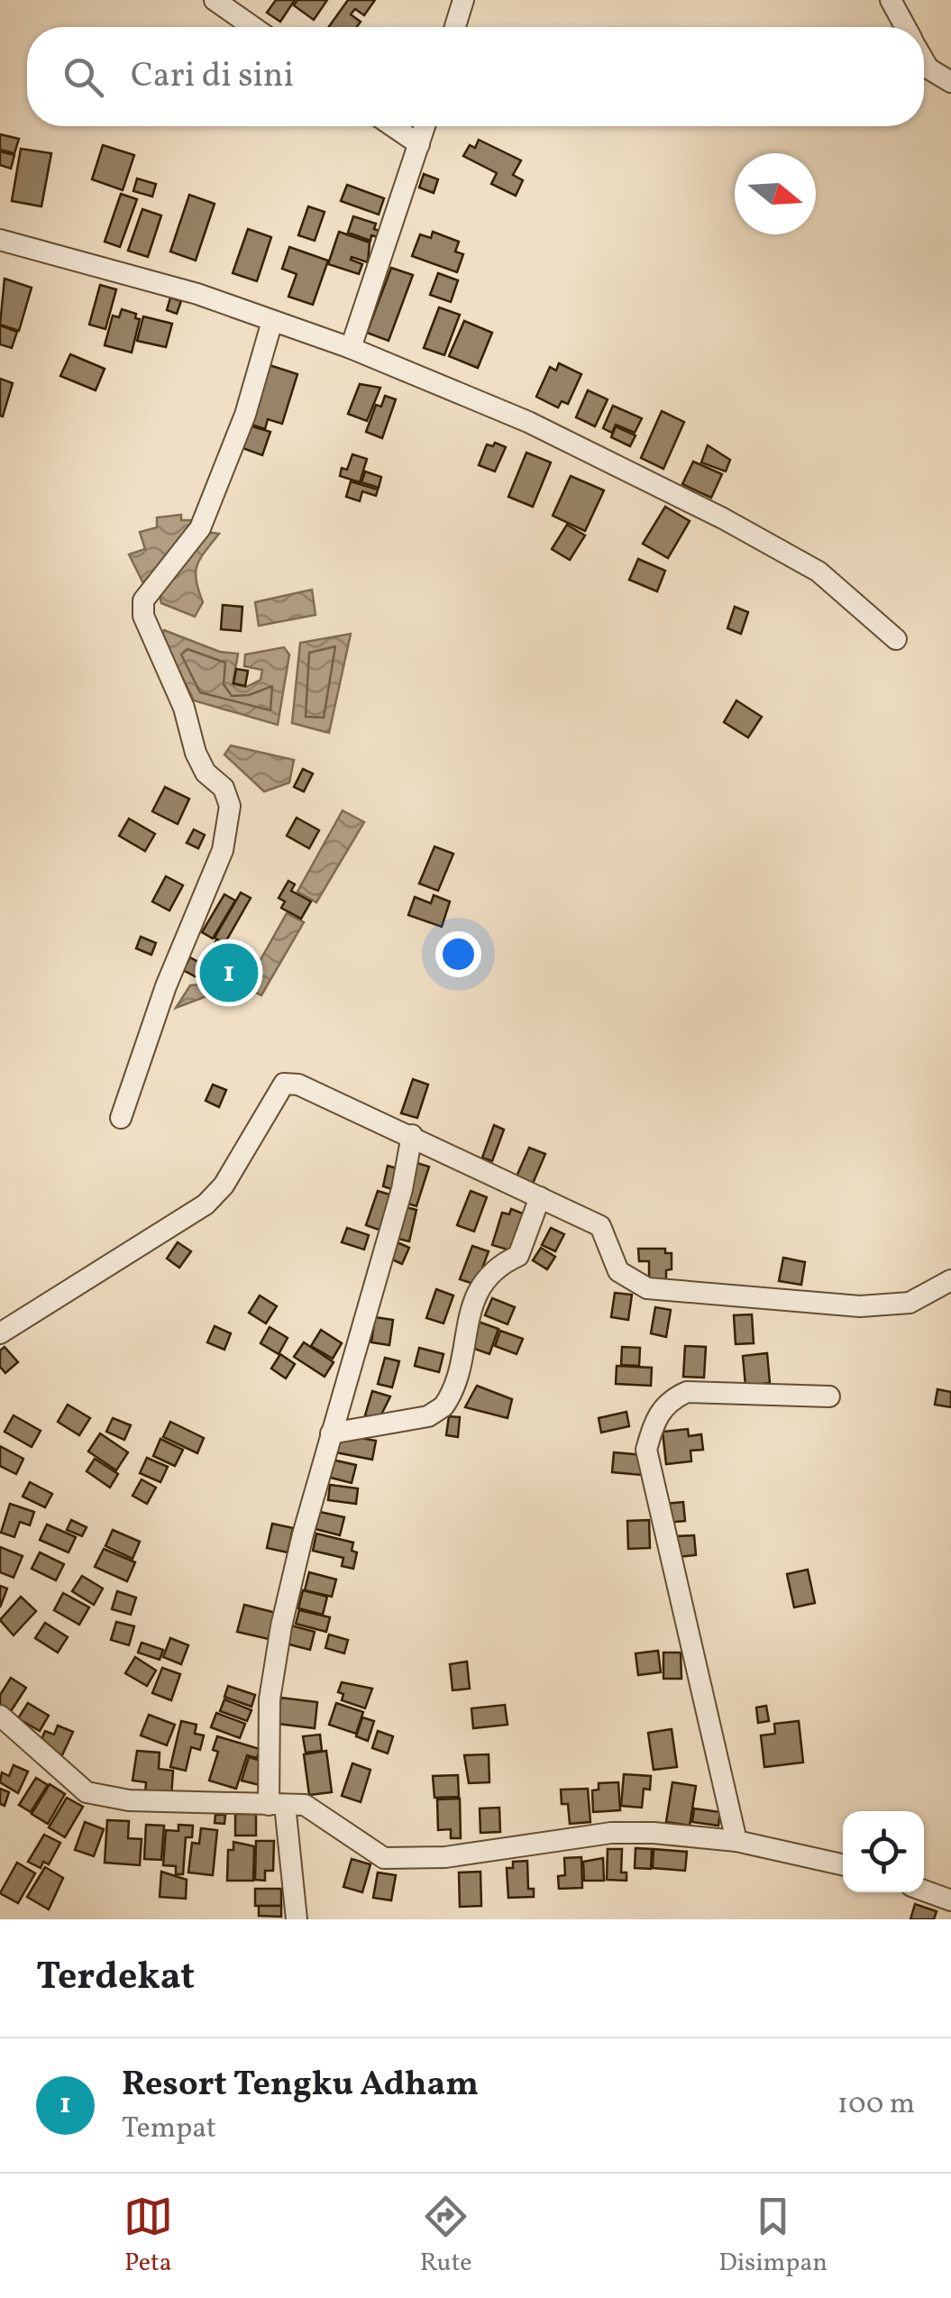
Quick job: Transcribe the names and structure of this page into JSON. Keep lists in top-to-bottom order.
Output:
{
  "north": "right",
  "page": {
    "search": "Cari di sini",
    "pins": "1",
    "heading": "Terdekat",
    "list": [
      {
        "mark": "1",
        "name": "Resort Tengku Adham",
        "note": "Tempat",
        "value": "100 m"
      }
    ],
    "nav": ["Peta", "Rute", "Disimpan"]
  }
}
